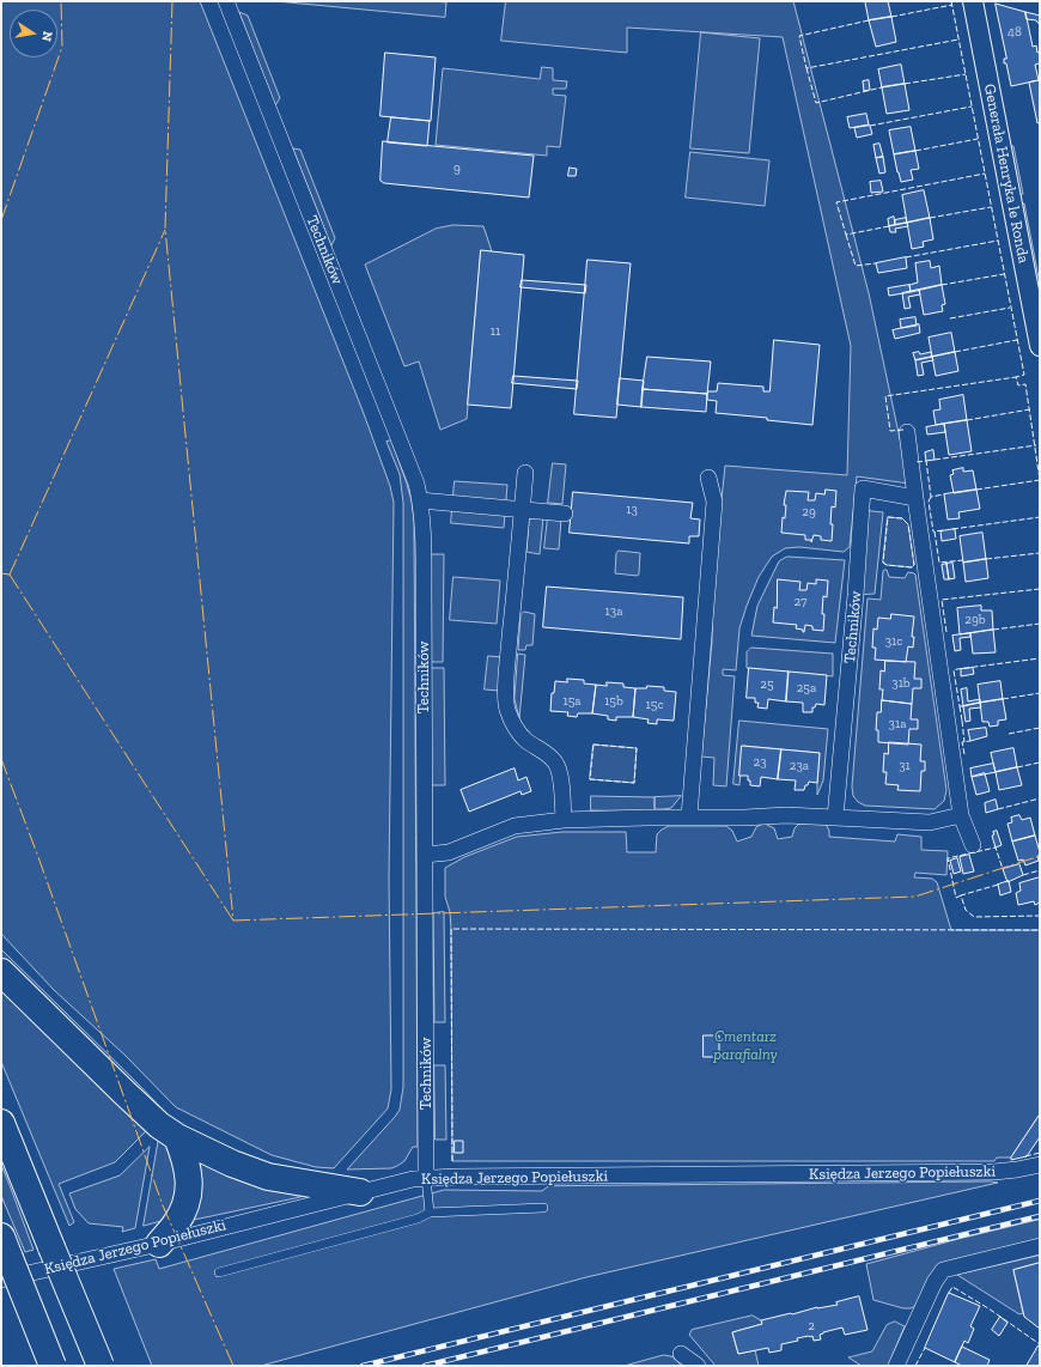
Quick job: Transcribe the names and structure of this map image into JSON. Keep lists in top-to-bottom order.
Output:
{
  "streets": {
    "street": ["Generała Henryka le Ronda", "Techników", "Księdza Jerzego Popiełuszki"]
  },
  "crossings": [
    ["Techników", "Księdza Jerzego Popiełuszki"]
  ],
  "parks": ["Cmentarz parafialny"],
  "house_numbers": [
    "48",
    "9",
    "11",
    "13",
    "29",
    "27",
    "13a",
    "29b",
    "31c",
    "31b",
    "25",
    "25a",
    "15a",
    "15b",
    "15c",
    "31a",
    "23",
    "23a",
    "31",
    "2"
  ],
  "north": "right"
}
